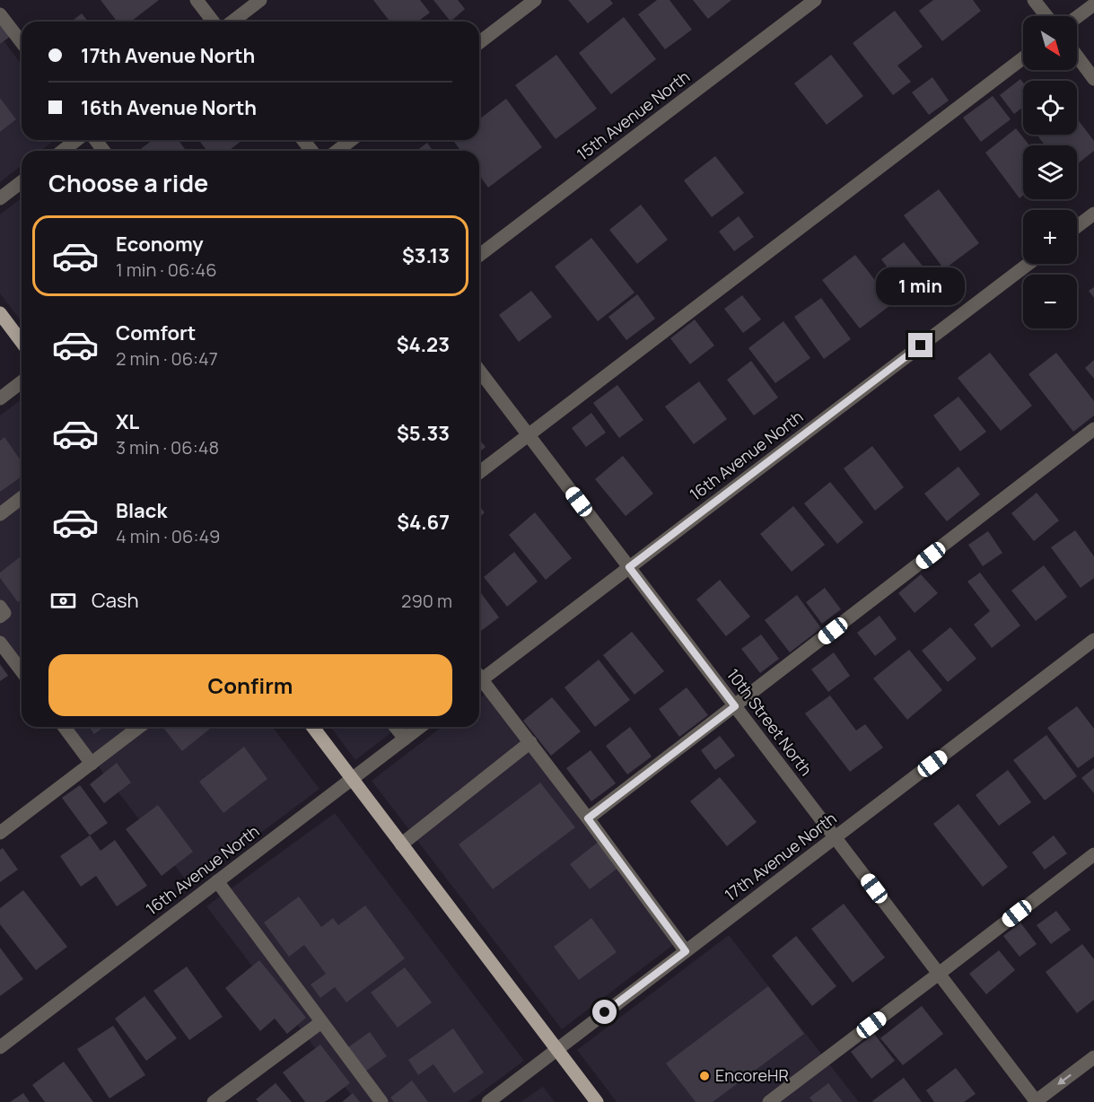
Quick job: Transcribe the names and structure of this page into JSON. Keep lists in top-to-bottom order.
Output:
{
  "streets": {
    "street": [
      "15th Avenue North",
      "16th Avenue North",
      "10th Street North",
      "17th Avenue North"
    ]
  },
  "crossings": [
    ["16th Avenue North", "10th Street North"],
    ["10th Street North", "17th Avenue North"]
  ],
  "places": ["EncoreHR"],
  "north": "bottom right",
  "page": {
    "map_buttons": ["+", "−"],
    "banner": ["17th Avenue North", "16th Avenue North"],
    "heading": "Choose a ride",
    "list": [
      {
        "name": "Economy",
        "note": "1 min · 06:46",
        "value": "$3.13"
      },
      {
        "name": "Comfort",
        "note": "2 min · 06:47",
        "value": "$4.23"
      },
      {
        "name": "XL",
        "note": "3 min · 06:48",
        "value": "$5.33"
      },
      {
        "name": "Black",
        "note": "4 min · 06:49",
        "value": "$4.67"
      }
    ],
    "bubble": "1 min",
    "pay": ["Cash", "290 m"],
    "buttons": "Confirm"
  }
}
